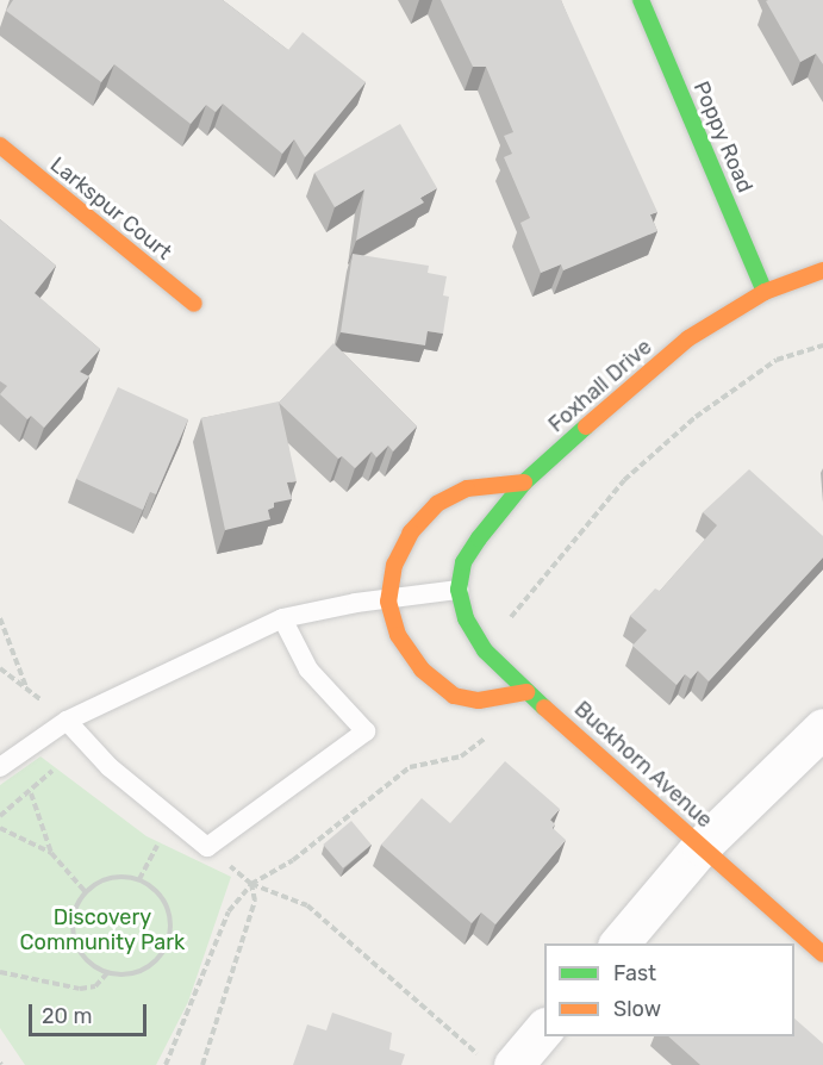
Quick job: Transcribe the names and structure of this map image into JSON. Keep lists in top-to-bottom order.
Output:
{
  "streets": {
    "street": [
      "Poppy Road",
      "Larkspur Court",
      "Foxhall Drive",
      "Buckhorn Avenue"
    ]
  },
  "crossings": [
    ["Poppy Road", "Foxhall Drive"],
    ["Foxhall Drive", "Buckhorn Avenue"]
  ],
  "parks": ["Discovery Community Park"],
  "legend": ["Fast", "Slow"],
  "scale_bar": "20 m"
}
